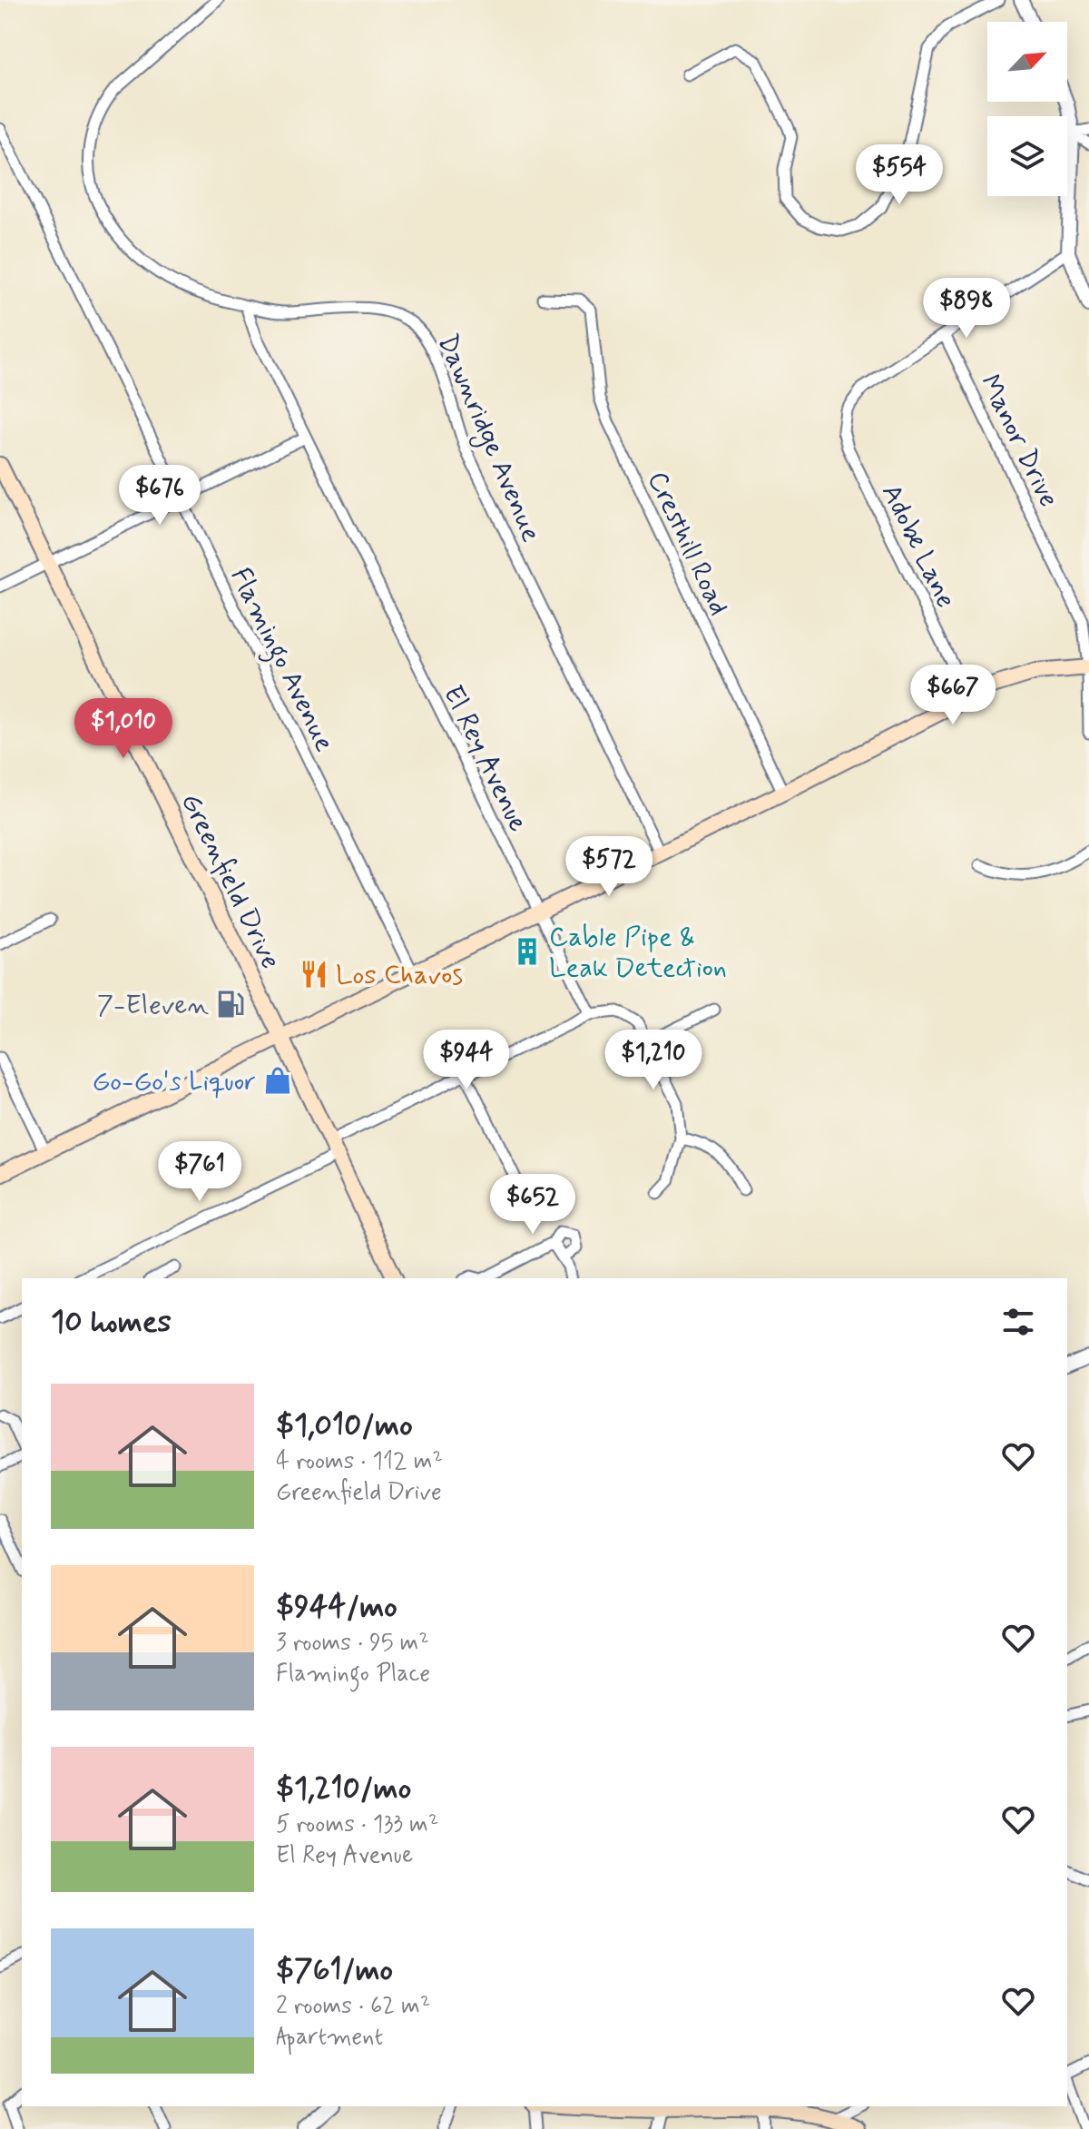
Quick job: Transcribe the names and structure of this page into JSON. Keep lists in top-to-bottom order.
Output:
{
  "streets": {
    "main road": ["Greenfield Drive"],
    "street": [
      "Dawnridge Avenue",
      "Manor Drive",
      "Cresthill Road",
      "Adobe Lane",
      "Flamingo Avenue",
      "El Rey Avenue"
    ]
  },
  "crossings": [
    ["Dawnridge Avenue", "El Rey Avenue"],
    ["Manor Drive", "Adobe Lane"]
  ],
  "places": {
    "building": ["Cable Pipe & Leak Detection"],
    "restaurant": ["Los Chavos"],
    "fuel station": ["7-Eleven"],
    "shop": ["Go-Go's Liquor"]
  },
  "north": "top right",
  "page": {
    "price": [
      "$554",
      "$898",
      "$676",
      "$667",
      "$1,010",
      "$572",
      "$944",
      "$1,210",
      "$761",
      "$652"
    ],
    "heading": "10 homes",
    "list": [
      {
        "name": "$1,010/mo",
        "note": "4 rooms · 112 m² · Greenfield Drive"
      },
      {
        "name": "$944/mo",
        "note": "3 rooms · 95 m² · Flamingo Place"
      },
      {
        "name": "$1,210/mo",
        "note": "5 rooms · 133 m² · El Rey Avenue"
      },
      {
        "name": "$761/mo",
        "note": "2 rooms · 62 m² · Apartment"
      }
    ]
  }
}
